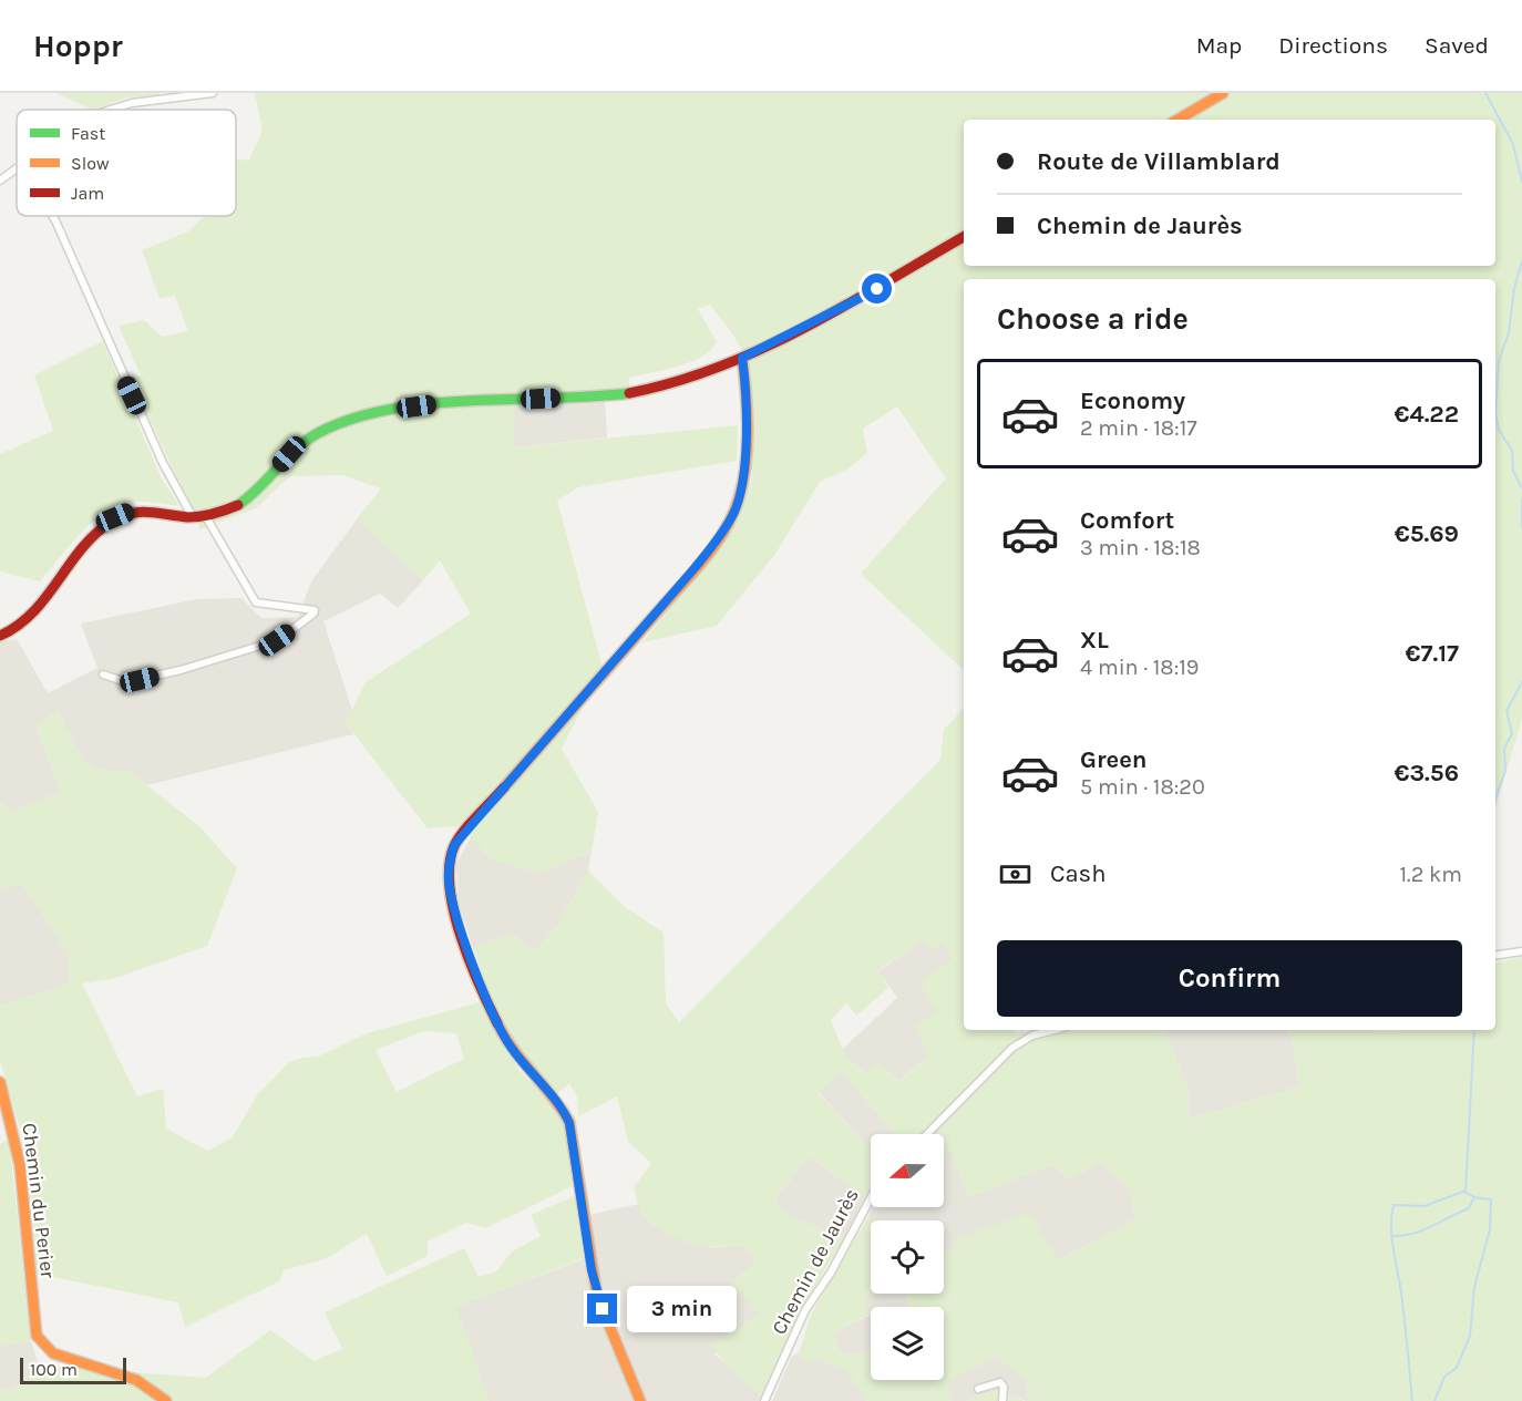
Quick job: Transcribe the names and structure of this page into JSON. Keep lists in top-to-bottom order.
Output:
{
  "streets": {
    "street": ["Chemin du Perier", "Chemin de Jaurès"]
  },
  "legend": ["Fast", "Slow", "Jam"],
  "scale_bar": "100 m",
  "north": "left",
  "page": {
    "header": "Hoppr",
    "nav": ["Map", "Directions", "Saved"],
    "banner": ["Route de Villamblard", "Chemin de Jaurès"],
    "heading": "Choose a ride",
    "list": [
      {
        "name": "Economy",
        "note": "2 min · 18:17",
        "value": "€4.22"
      },
      {
        "name": "Comfort",
        "note": "3 min · 18:18",
        "value": "€5.69"
      },
      {
        "name": "XL",
        "note": "4 min · 18:19",
        "value": "€7.17"
      },
      {
        "name": "Green",
        "note": "5 min · 18:20",
        "value": "€3.56"
      }
    ],
    "pay": ["Cash", "1.2 km"],
    "buttons": "Confirm",
    "bubble": "3 min",
    "scale": "100 m"
  }
}
